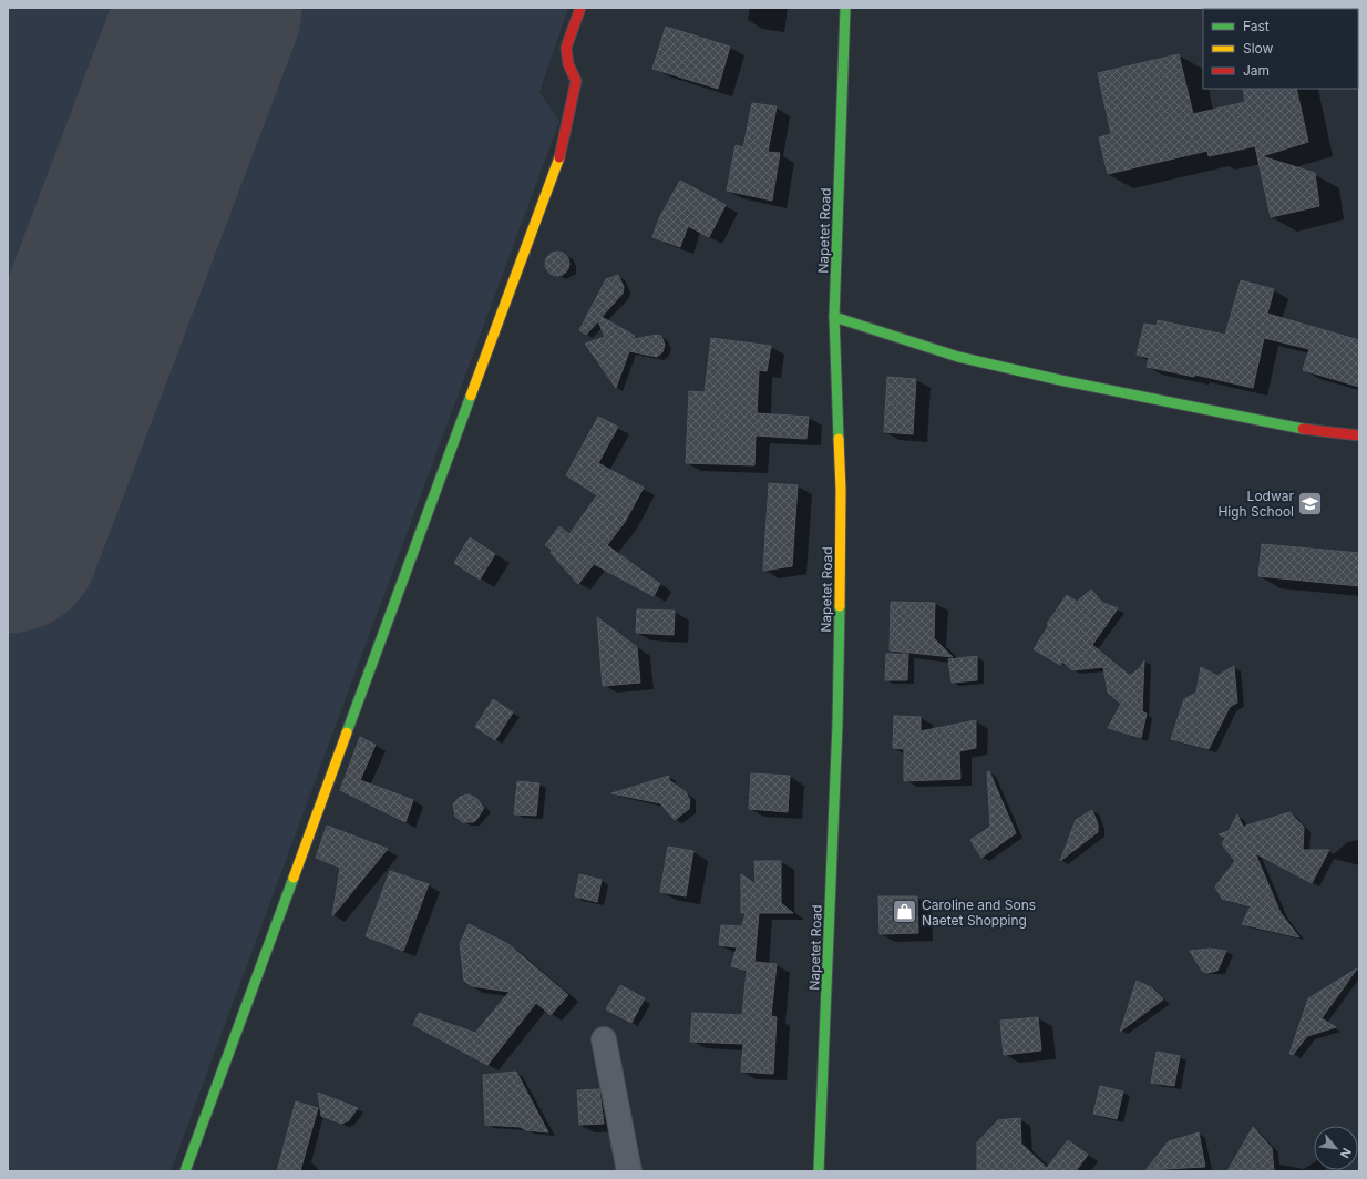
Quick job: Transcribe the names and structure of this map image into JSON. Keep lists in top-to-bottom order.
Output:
{
  "streets": {
    "street": ["Napetet Road"]
  },
  "places": {
    "school or university": ["Lodwar High School"],
    "shop": ["Caroline and Sons Naetet Shopping"]
  },
  "legend": ["Fast", "Slow", "Jam"],
  "north": "bottom right"
}
